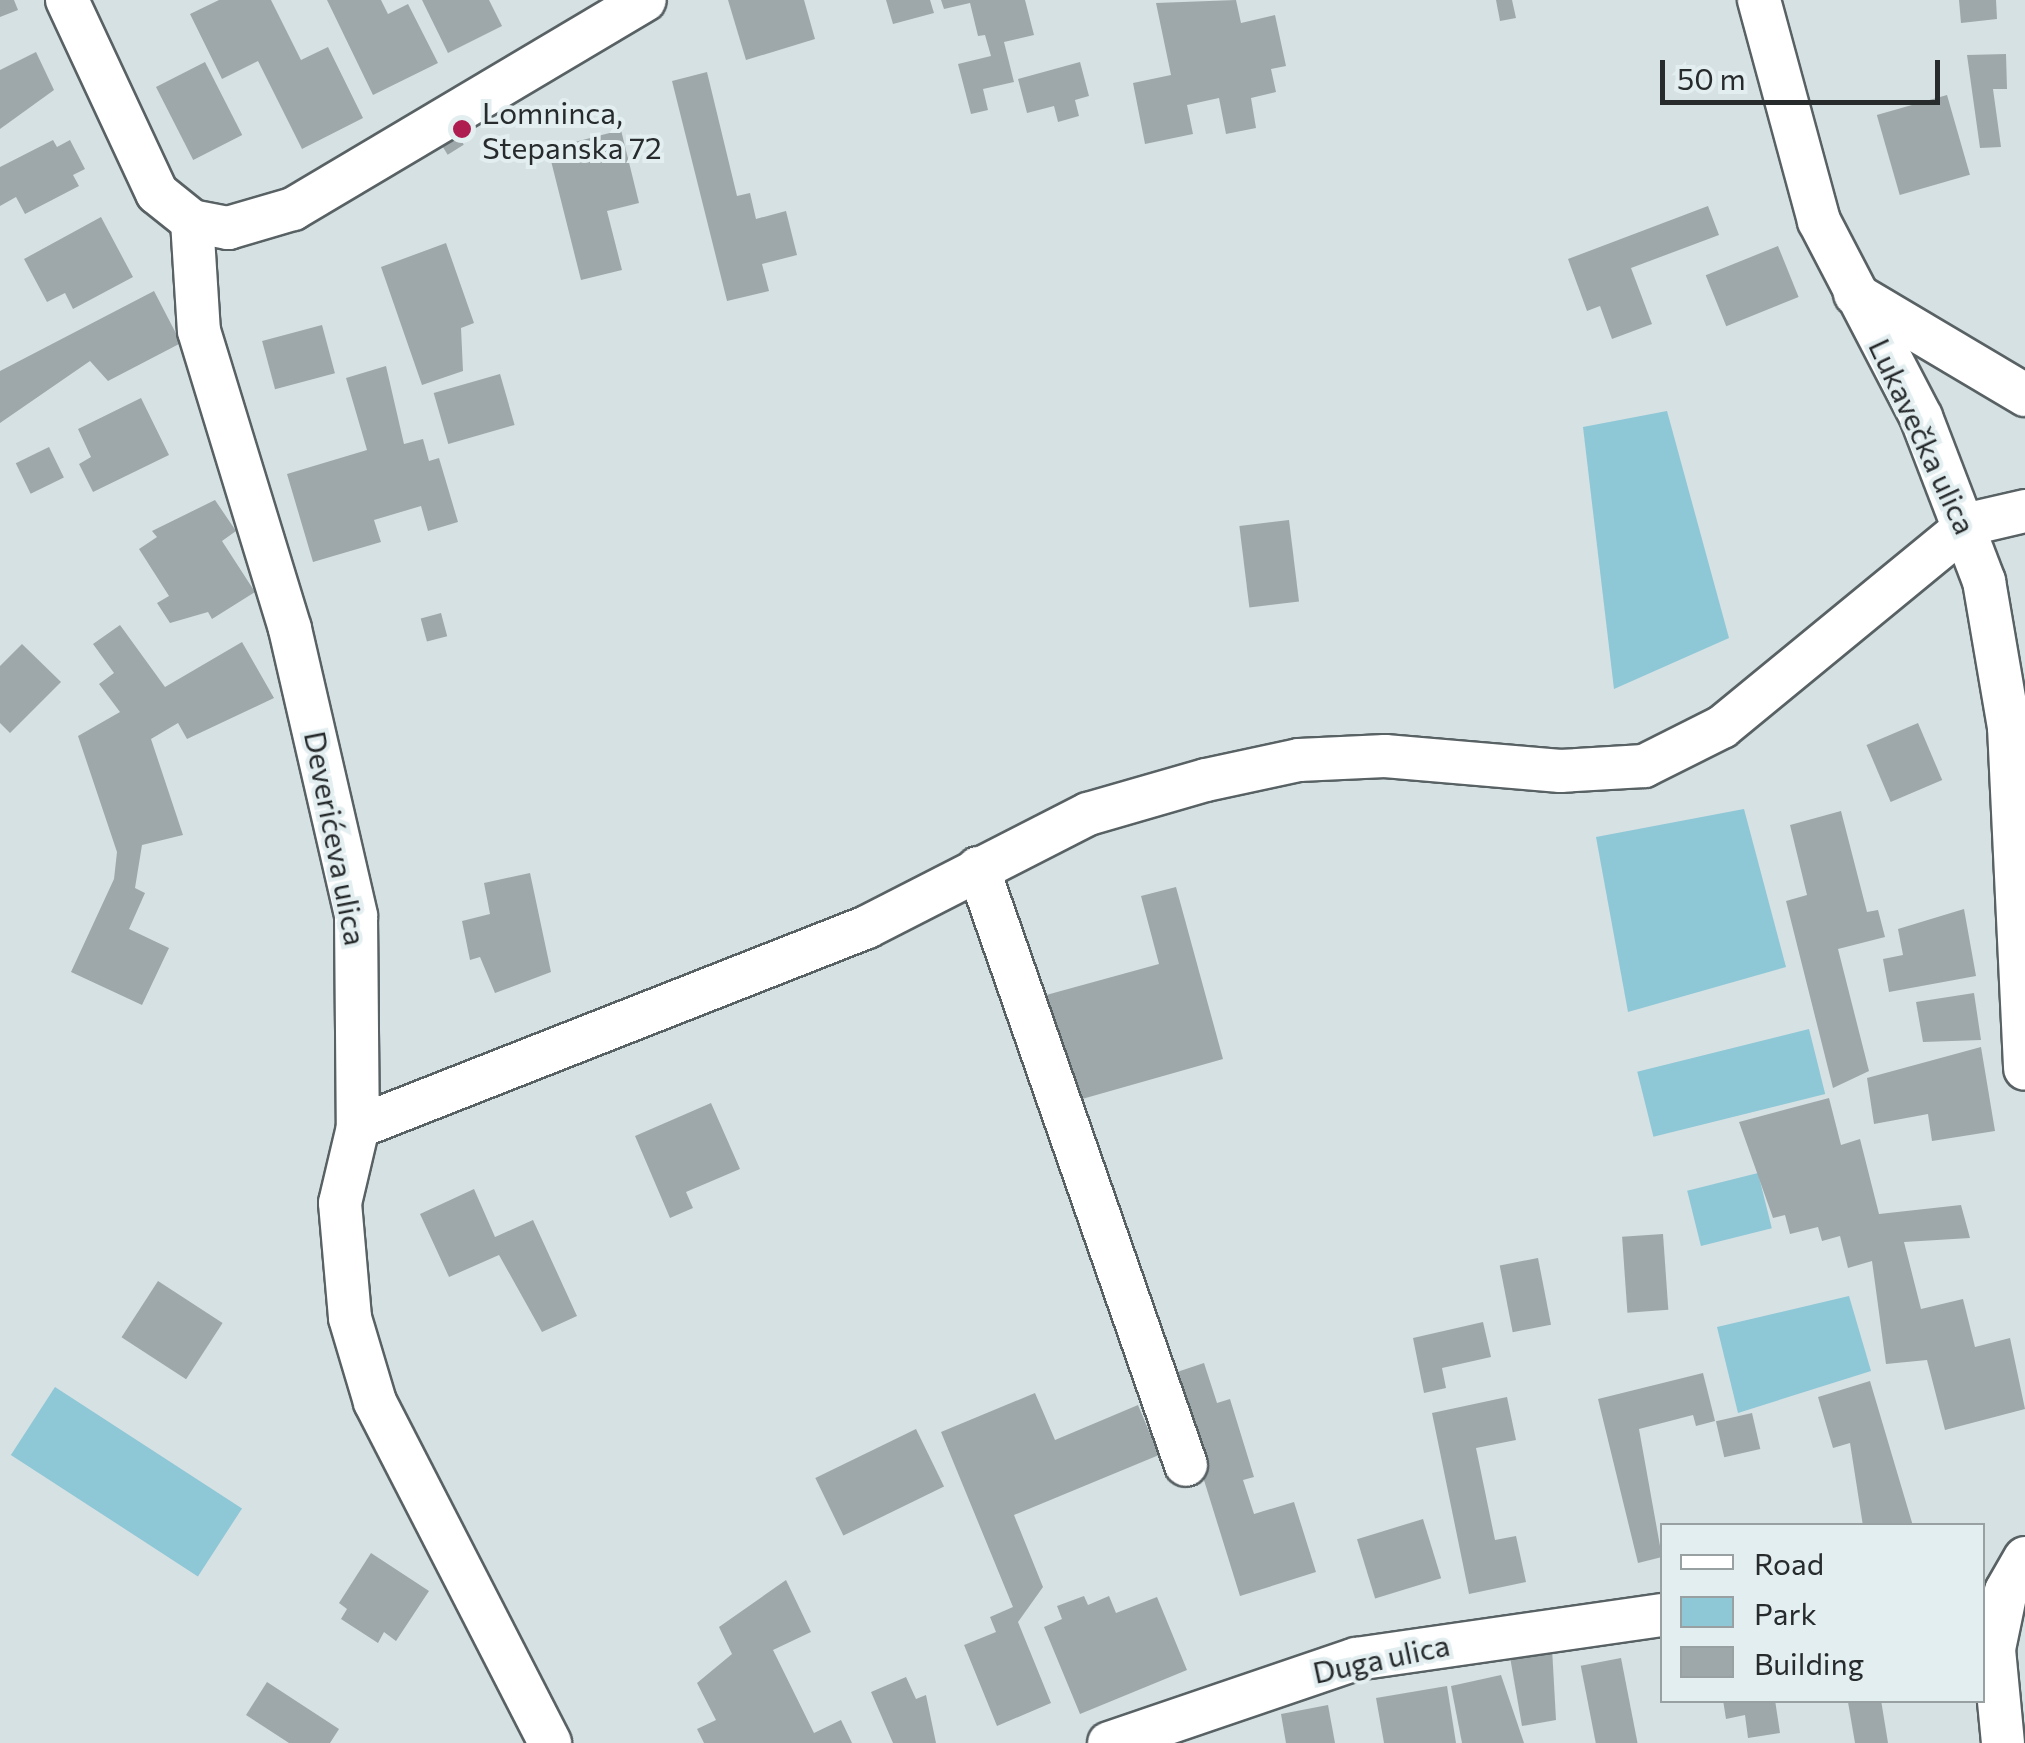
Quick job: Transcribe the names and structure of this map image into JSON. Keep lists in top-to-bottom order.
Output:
{
  "streets": {
    "street": ["Lukavečka ulica", "Deverićeva ulica", "Duga ulica"]
  },
  "places": ["Lomninca, Stepanska 72"],
  "legend": ["Road", "Park", "Building"],
  "scale_bar": "50 m"
}
